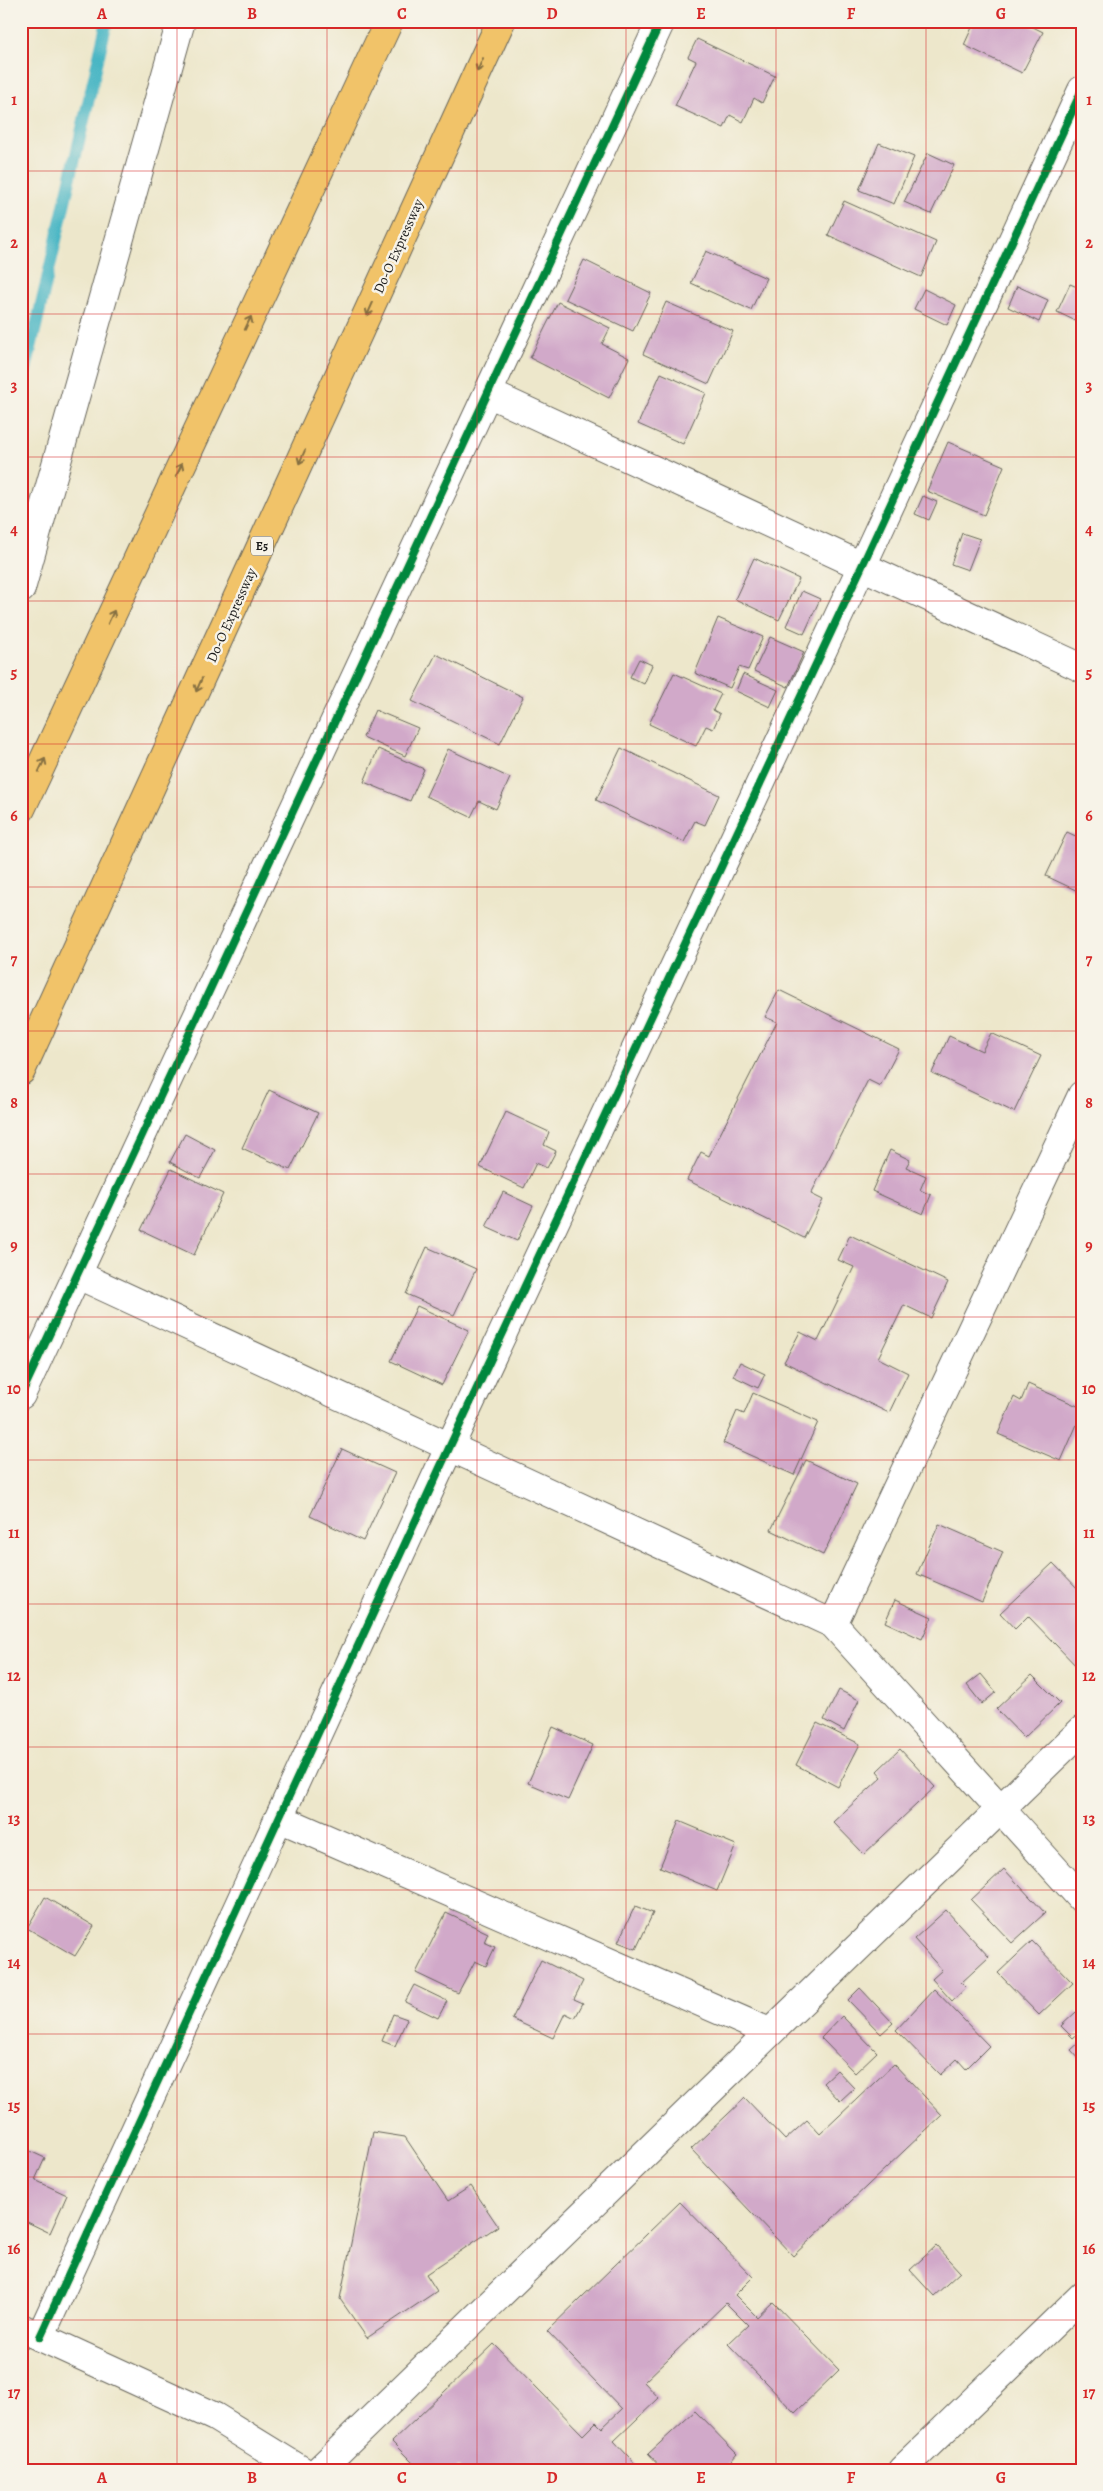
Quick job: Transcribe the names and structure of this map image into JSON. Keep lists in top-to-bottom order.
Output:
{
  "streets": {
    "highway": ["Do-O Expressway", "E5"]
  },
  "grid": {
    "columns": [
      "A",
      "B",
      "C",
      "D",
      "E",
      "F",
      "G"
    ],
    "rows": [
      "1",
      "2",
      "3",
      "4",
      "5",
      "6",
      "7",
      "8",
      "9",
      "10",
      "11",
      "12",
      "13",
      "14",
      "15",
      "16",
      "17"
    ]
  }
}
